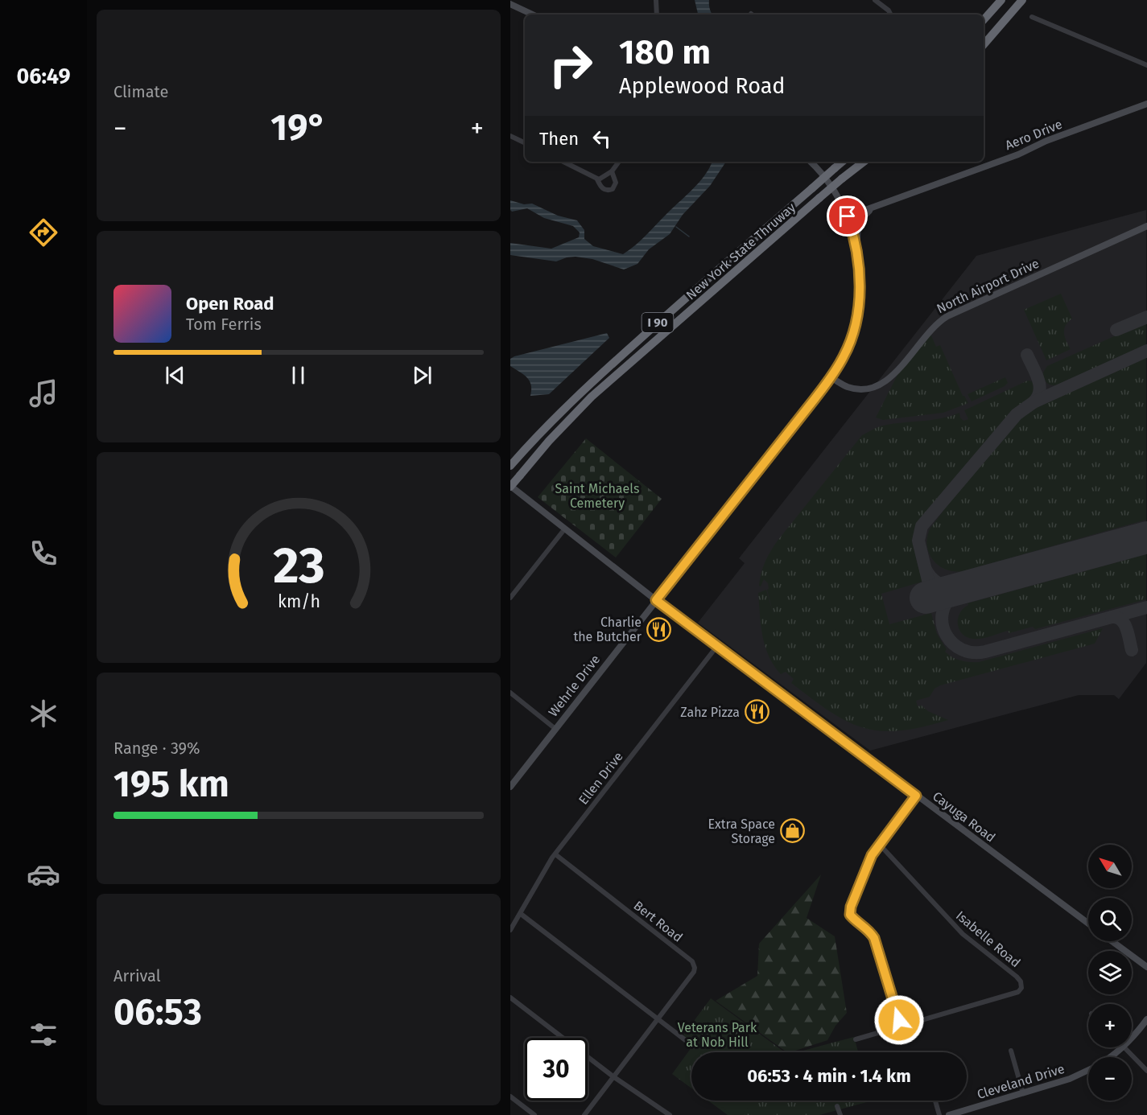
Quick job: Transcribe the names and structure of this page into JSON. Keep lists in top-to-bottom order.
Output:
{
  "streets": {
    "highway": ["New York State Thruway", "I 90"],
    "street": [
      "Aero Drive",
      "North Airport Drive",
      "Wehrle Drive",
      "Ellen Drive",
      "Cayuga Road",
      "Bert Road",
      "Isabelle Road",
      "Cleveland Drive"
    ]
  },
  "crossings": [
    ["Aero Drive", "Wehrle Drive"],
    ["New York State Thruway", "Cayuga Road"],
    ["North Airport Drive", "Wehrle Drive"],
    ["Wehrle Drive", "Cayuga Road"],
    ["Ellen Drive", "Cayuga Road"],
    ["Ellen Drive", "Bert Road"]
  ],
  "parks": ["Saint Michaels Cemetery", "Veterans Park at Nob Hill"],
  "places": {
    "restaurant": ["Charlie the Butcher", "Zahz Pizza"],
    "shop": ["Extra Space Storage"]
  },
  "north": "top left",
  "page": {
    "tabs": "06:49",
    "tile": [
      "Climate",
      ["Range · 39%", "195 km"],
      ["Arrival", "06:53"]
    ],
    "turn": ["180 m", "Applewood Road"],
    "heat": ["−", "19°", "+"],
    "then": "Then",
    "song": ["Open Road", "Tom Ferris"],
    "map_buttons": ["+", "−"],
    "limit": "30",
    "trip": "06:53 · 4 min · 1.4 km",
    "gauge": ["23", "km/h"]
  }
}
